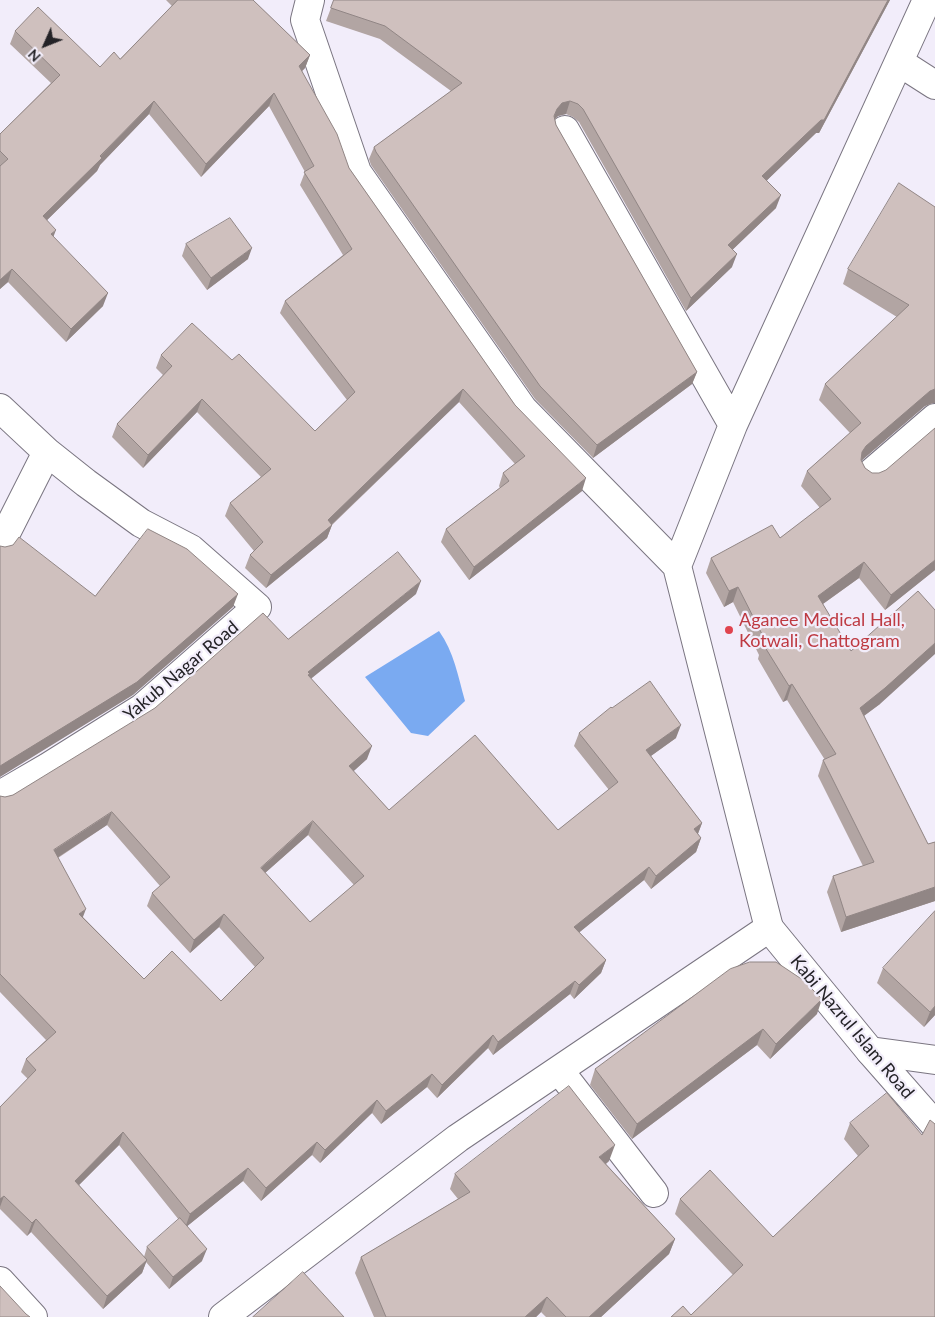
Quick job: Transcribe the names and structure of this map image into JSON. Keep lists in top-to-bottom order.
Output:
{
  "streets": {
    "street": ["Yakub Nagar Road", "Kabi Nazrul Islam Road"]
  },
  "places": ["Aganee Medical Hall, Kotwali, Chattogram"],
  "north": "bottom left"
}
